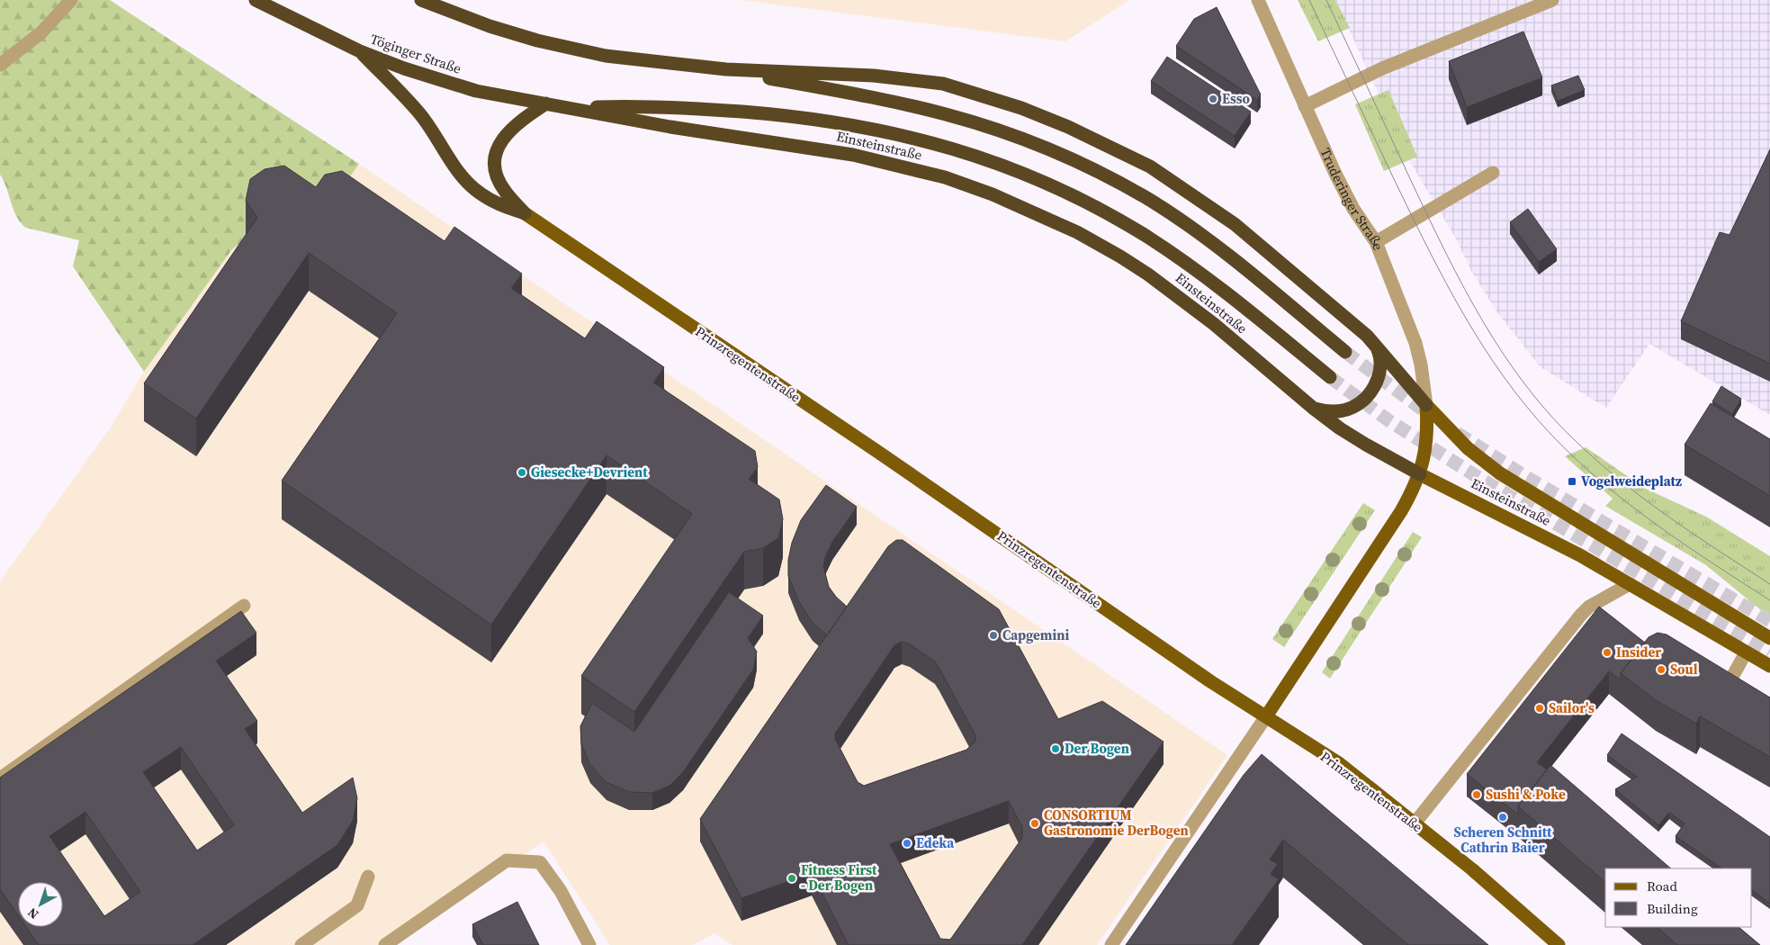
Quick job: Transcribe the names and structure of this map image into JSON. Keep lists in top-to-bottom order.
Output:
{
  "streets": {
    "highway": ["Töginger Straße", "Einsteinstraße"],
    "main road": ["Prinzregentenstraße"],
    "street": ["Truderinger Straße"]
  },
  "crossings": [
    ["Töginger Straße", "Einsteinstraße"],
    ["Einsteinstraße", "Truderinger Straße"]
  ],
  "places": {
    "other": [
      "Esso",
      "Giesecke+Devrient",
      "Capgemini",
      "Insider",
      "Soul",
      "Sailor's",
      "Der Bogen",
      "Sushi & Poke",
      "Scheren Schnitt Cathrin Baier",
      "CONSORTIUM Gastronomie DerBogen",
      "Edeka",
      "Fitness First - Der Bogen"
    ],
    "transit": ["Vogelweideplatz"]
  },
  "legend": ["Road", "Building"],
  "north": "bottom left"
}
